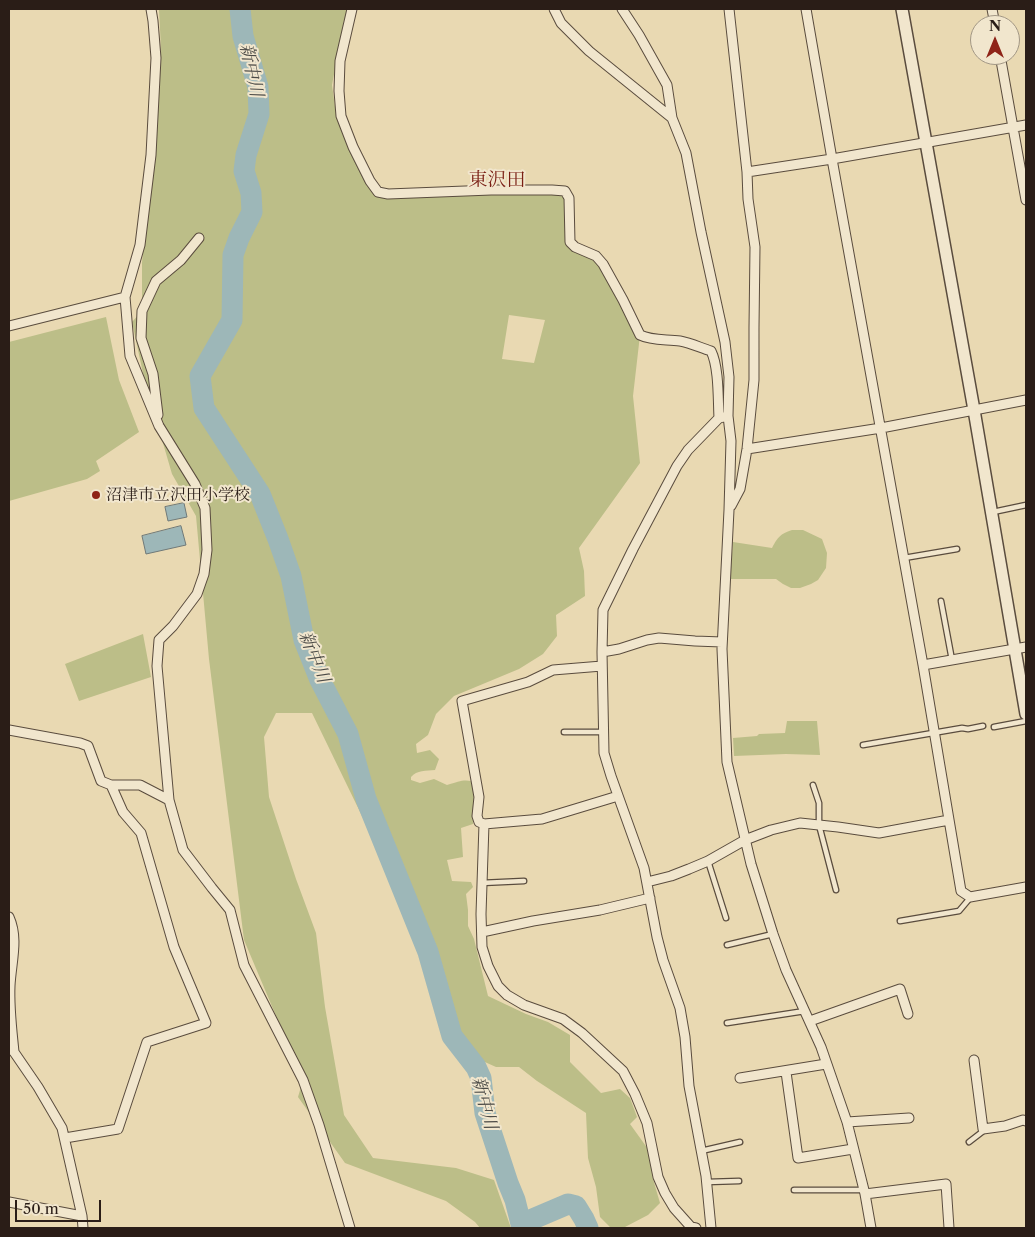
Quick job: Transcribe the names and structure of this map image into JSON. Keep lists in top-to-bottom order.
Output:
{
  "districts": ["東沢田"],
  "water": ["新中川"],
  "places": ["沼津市立沢田小学校"],
  "scale_bar": "50 m",
  "north": "top"
}
